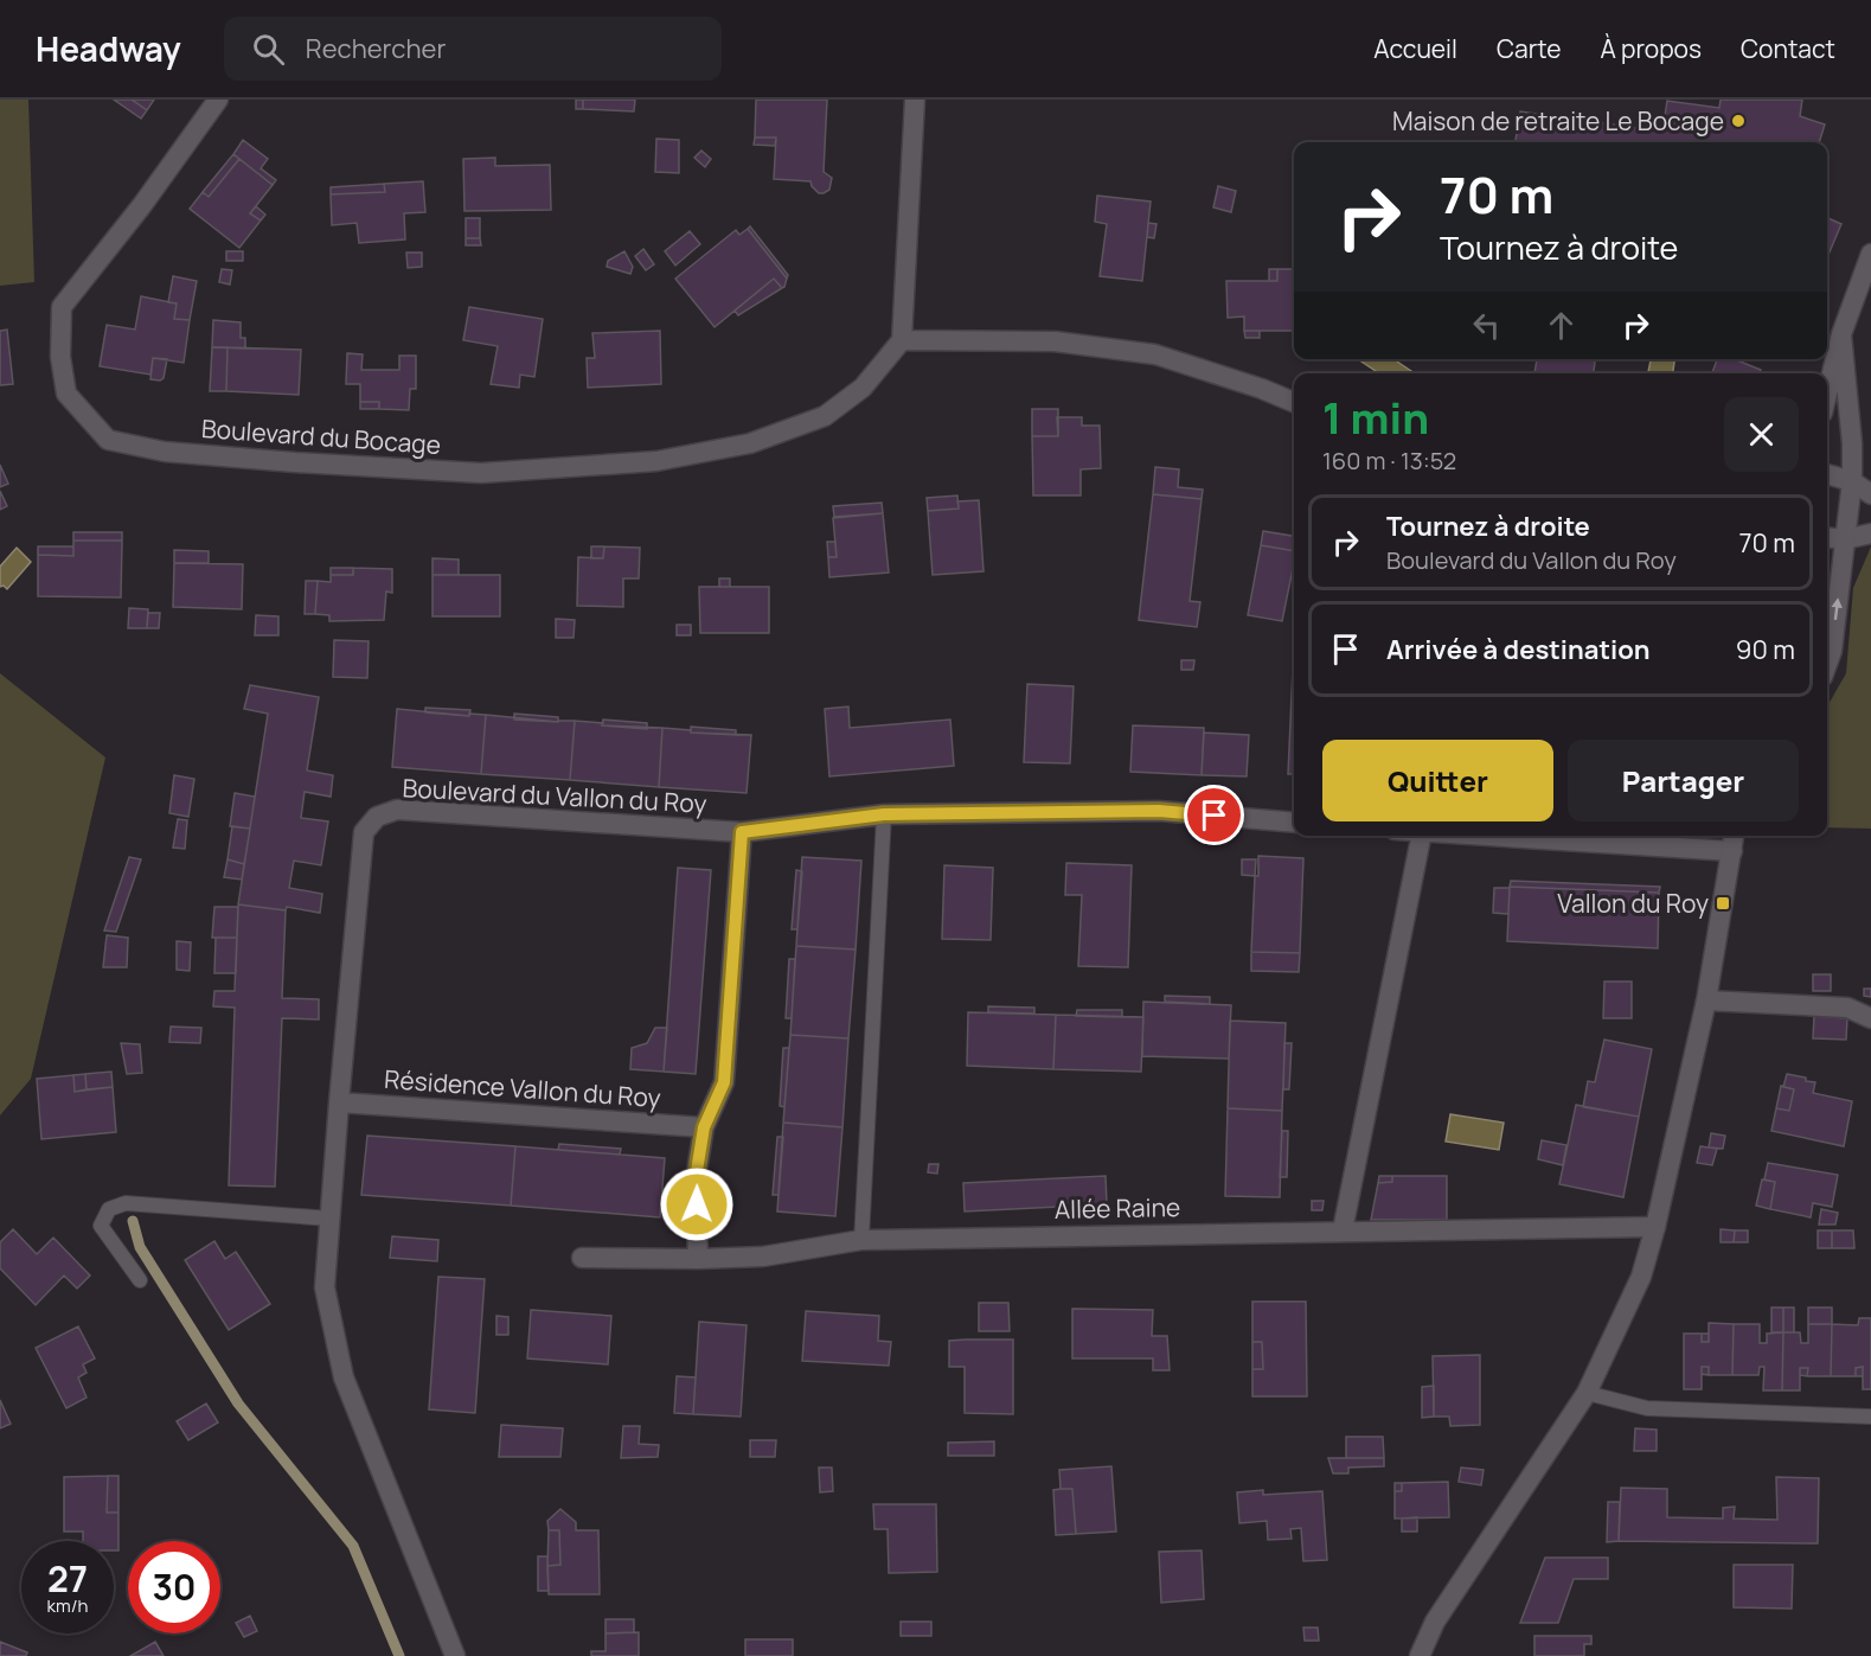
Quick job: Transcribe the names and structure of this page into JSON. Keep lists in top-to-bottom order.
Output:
{
  "streets": {
    "street": [
      "Boulevard du Bocage",
      "Boulevard du Vallon du Roy",
      "Résidence Vallon du Roy",
      "Allée Raine"
    ]
  },
  "crossings": [
    ["Boulevard du Vallon du Roy", "Résidence Vallon du Roy"]
  ],
  "places": {
    "other": ["Maison de retraite Le Bocage"],
    "transit": ["Vallon du Roy"]
  },
  "page": {
    "header": "Headway",
    "search": "Rechercher",
    "nav": [
      "Accueil",
      "Carte",
      "À propos",
      "Contact"
    ],
    "turn": ["70 m", "Tournez à droite"],
    "heading": ["1 min", "160 m · 13:52"],
    "list": [
      {
        "name": "Tournez à droite",
        "note": "Boulevard du Vallon du Roy",
        "value": "70 m"
      },
      {
        "name": "Arrivée à destination",
        "value": "90 m"
      }
    ],
    "buttons": ["Quitter", "Partager"],
    "speed": "27 km/h",
    "limit": "30"
  }
}
